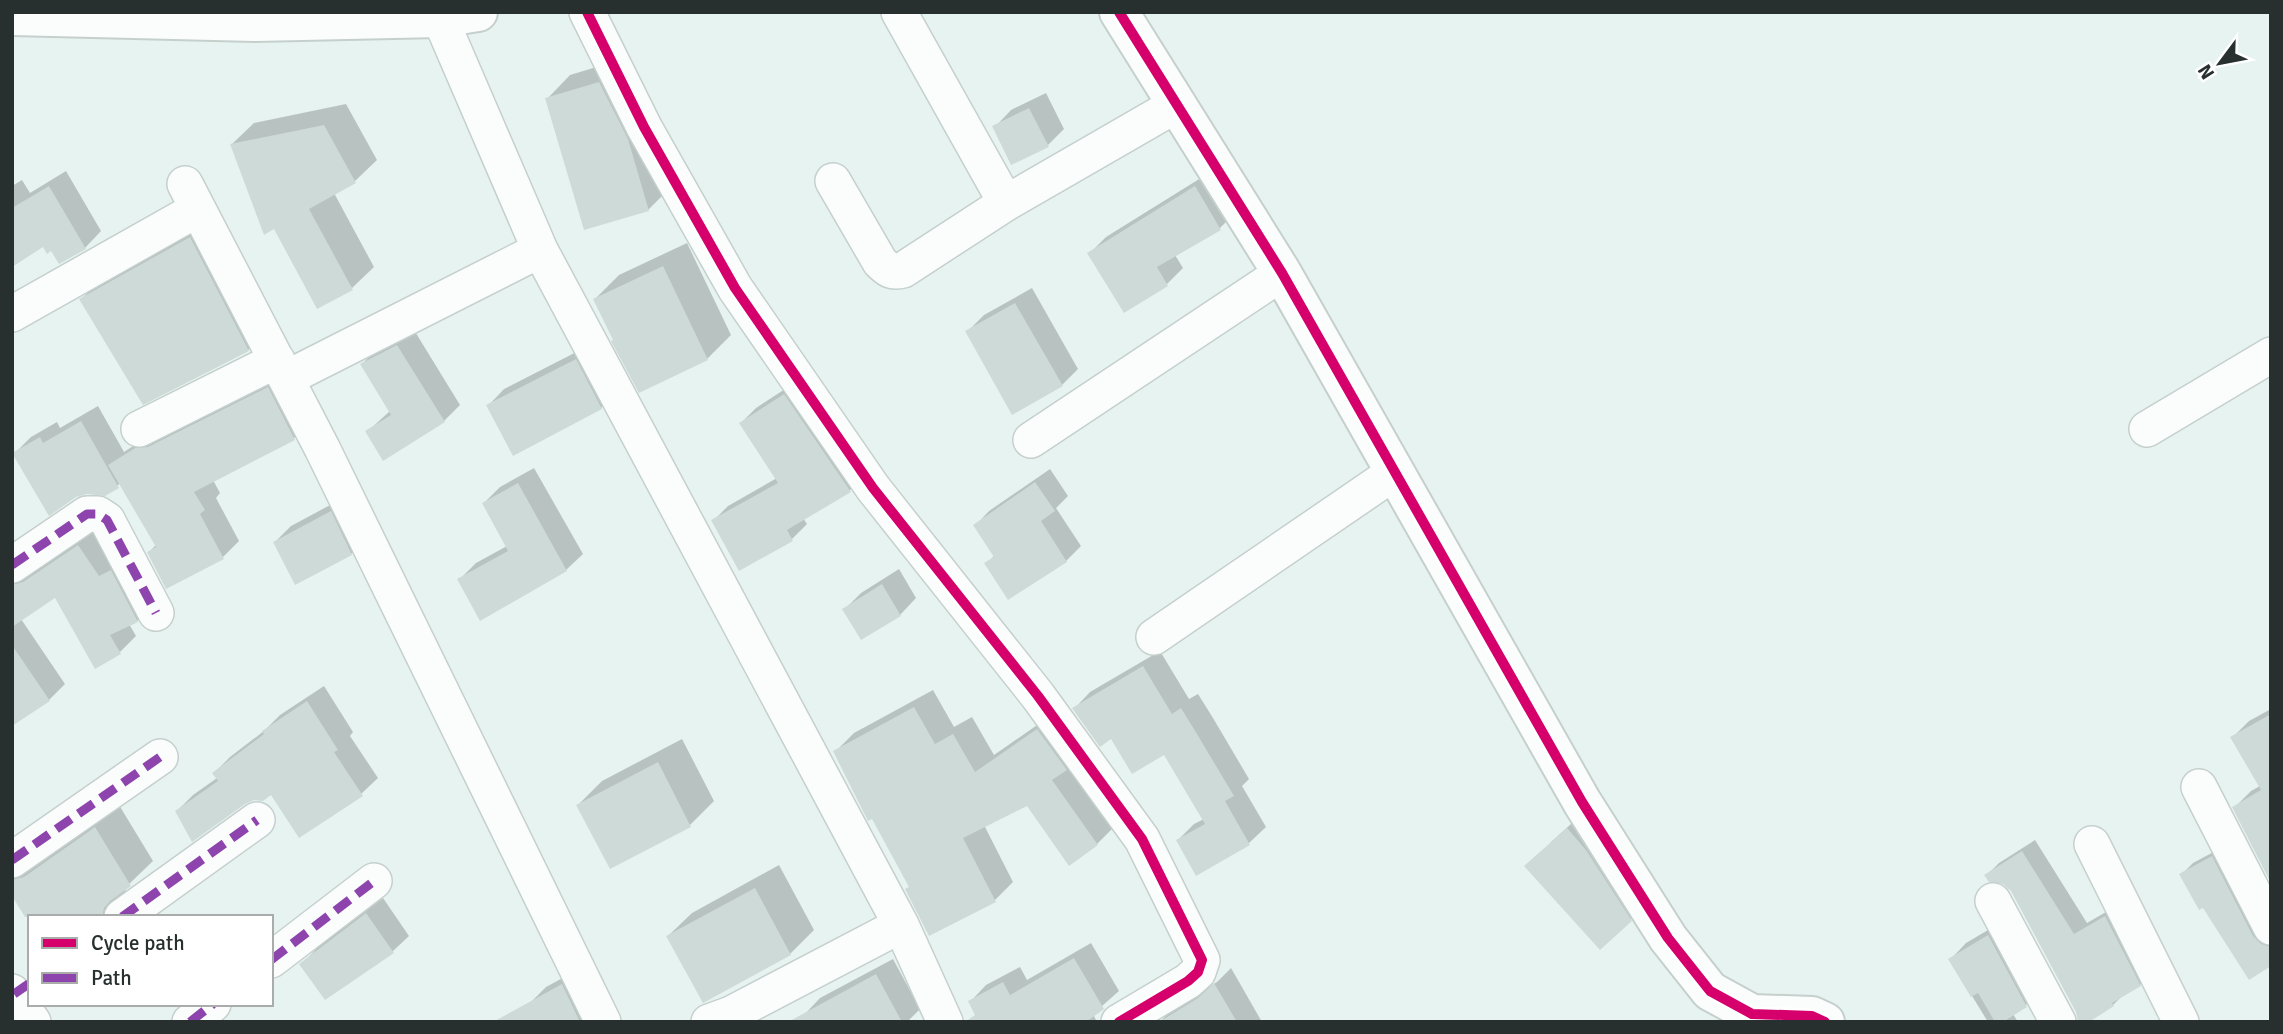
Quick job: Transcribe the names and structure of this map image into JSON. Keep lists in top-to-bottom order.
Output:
{
  "legend": ["Cycle path", "Path"],
  "north": "bottom left"
}
